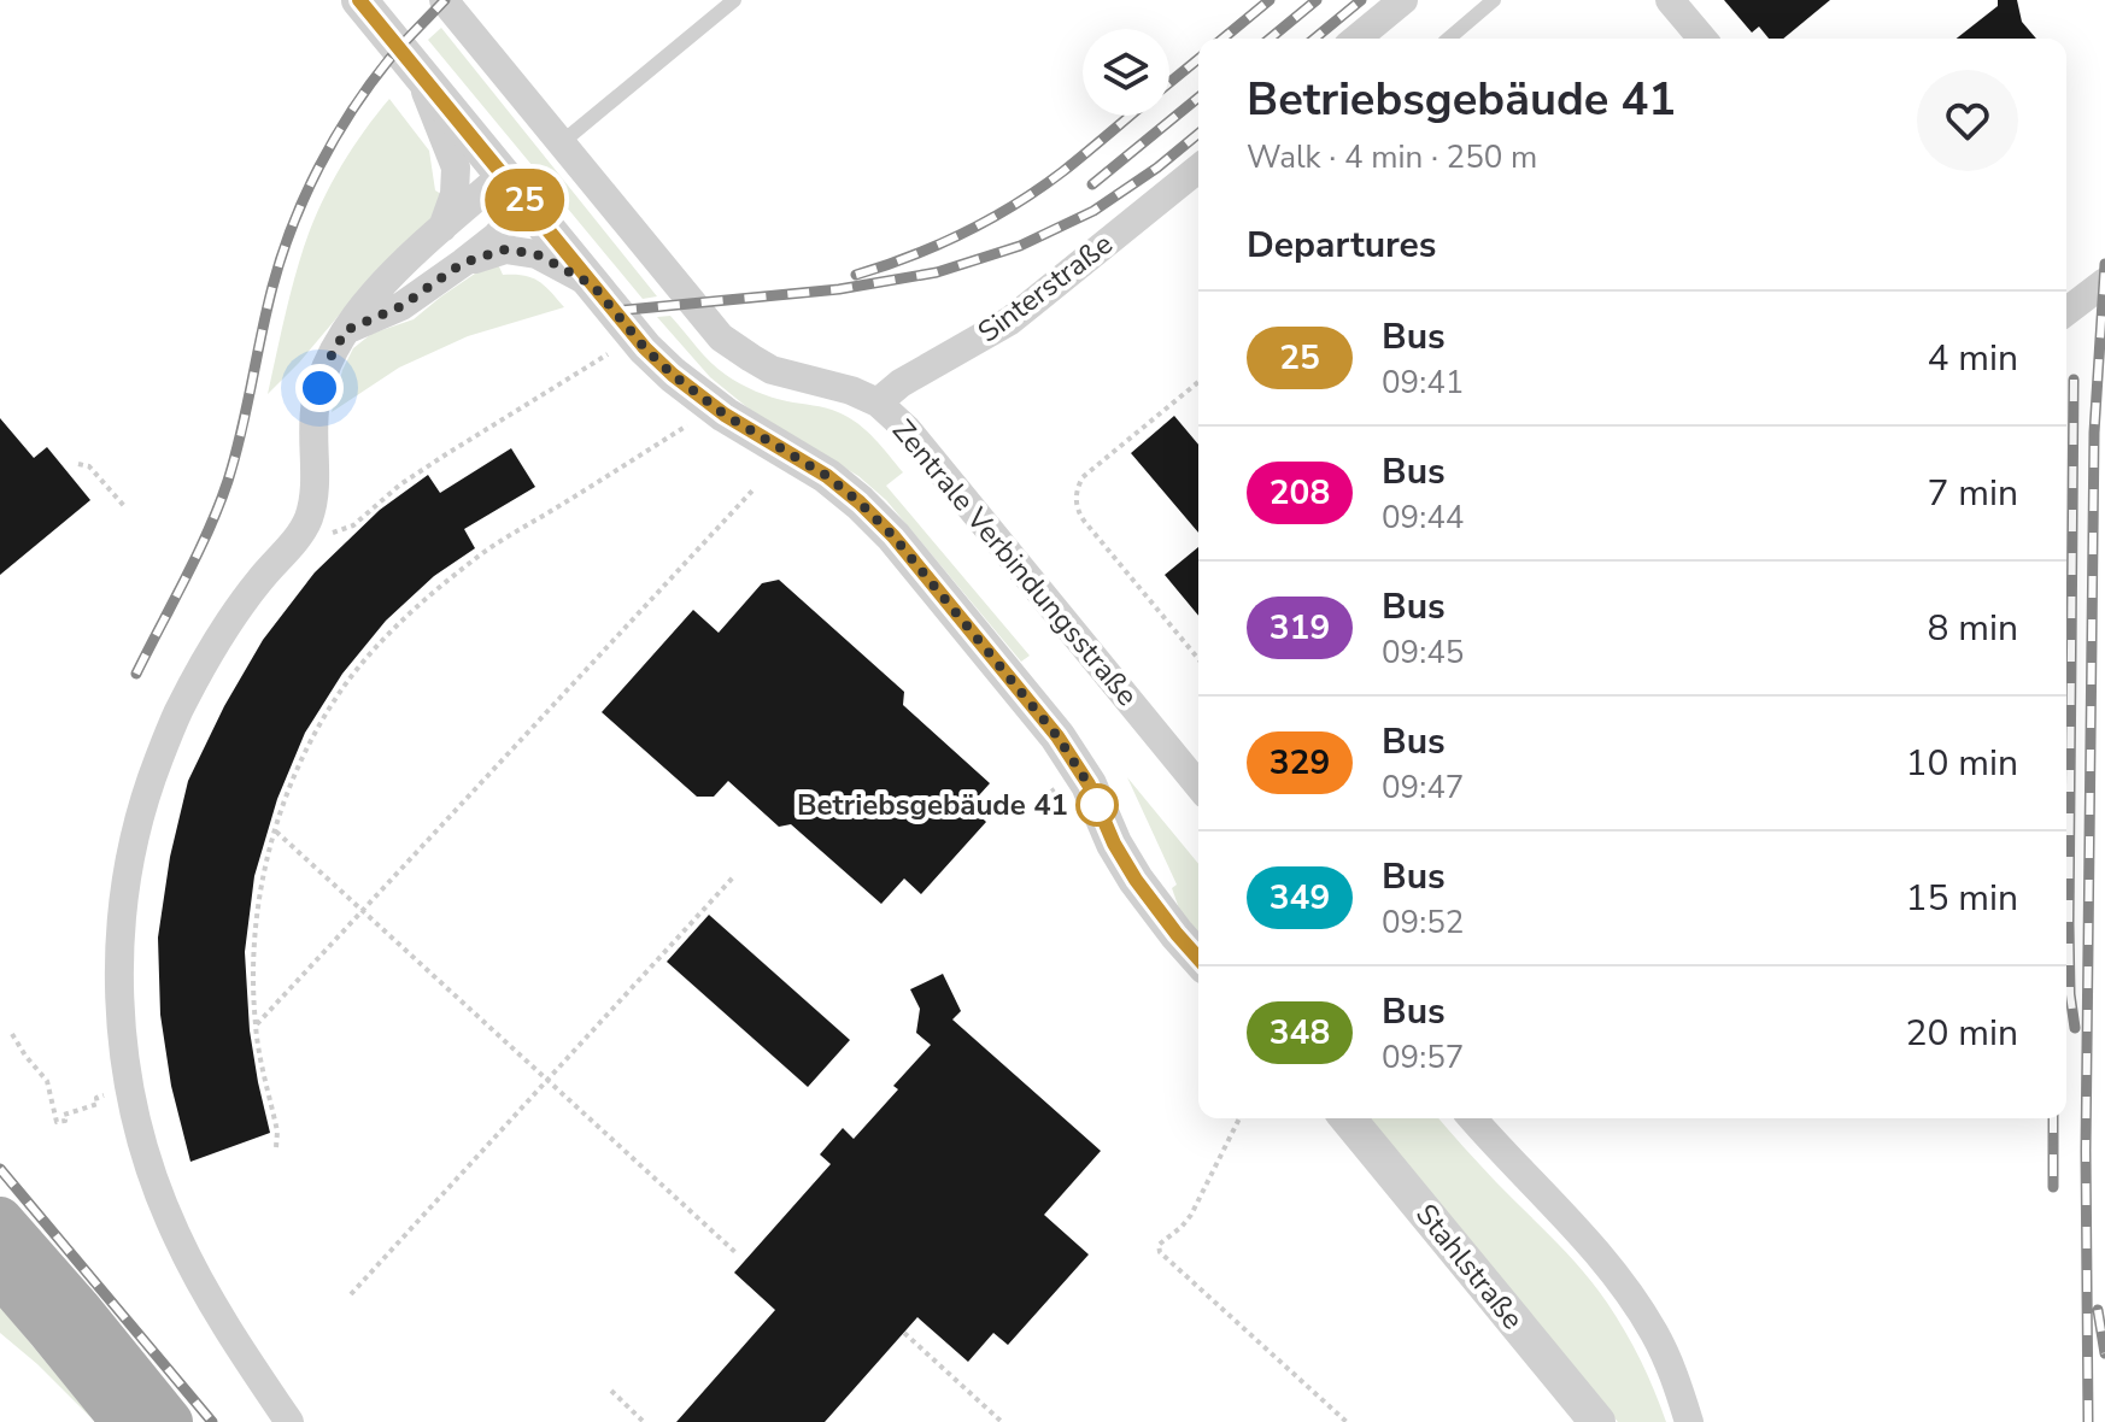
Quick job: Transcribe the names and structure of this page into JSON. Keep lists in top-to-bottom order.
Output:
{
  "streets": {
    "street": ["Sinterstraße", "Zentrale Verbindungsstraße", "Stahlstraße"]
  },
  "crossings": [
    ["Sinterstraße", "Zentrale Verbindungsstraße"]
  ],
  "places": ["Betriebsgebäude 41"],
  "lines": ["bus line 25"],
  "page": {
    "on_map": "25",
    "heading": [
      ["Betriebsgebäude 41", "Walk · 4 min · 250 m"],
      "Departures"
    ],
    "list": [
      {
        "mark": "25",
        "name": "Bus",
        "note": "09:41",
        "value": "4 min"
      },
      {
        "mark": "208",
        "name": "Bus",
        "note": "09:44",
        "value": "7 min"
      },
      {
        "mark": "319",
        "name": "Bus",
        "note": "09:45",
        "value": "8 min"
      },
      {
        "mark": "329",
        "name": "Bus",
        "note": "09:47",
        "value": "10 min"
      },
      {
        "mark": "349",
        "name": "Bus",
        "note": "09:52",
        "value": "15 min"
      },
      {
        "mark": "348",
        "name": "Bus",
        "note": "09:57",
        "value": "20 min"
      }
    ]
  }
}
